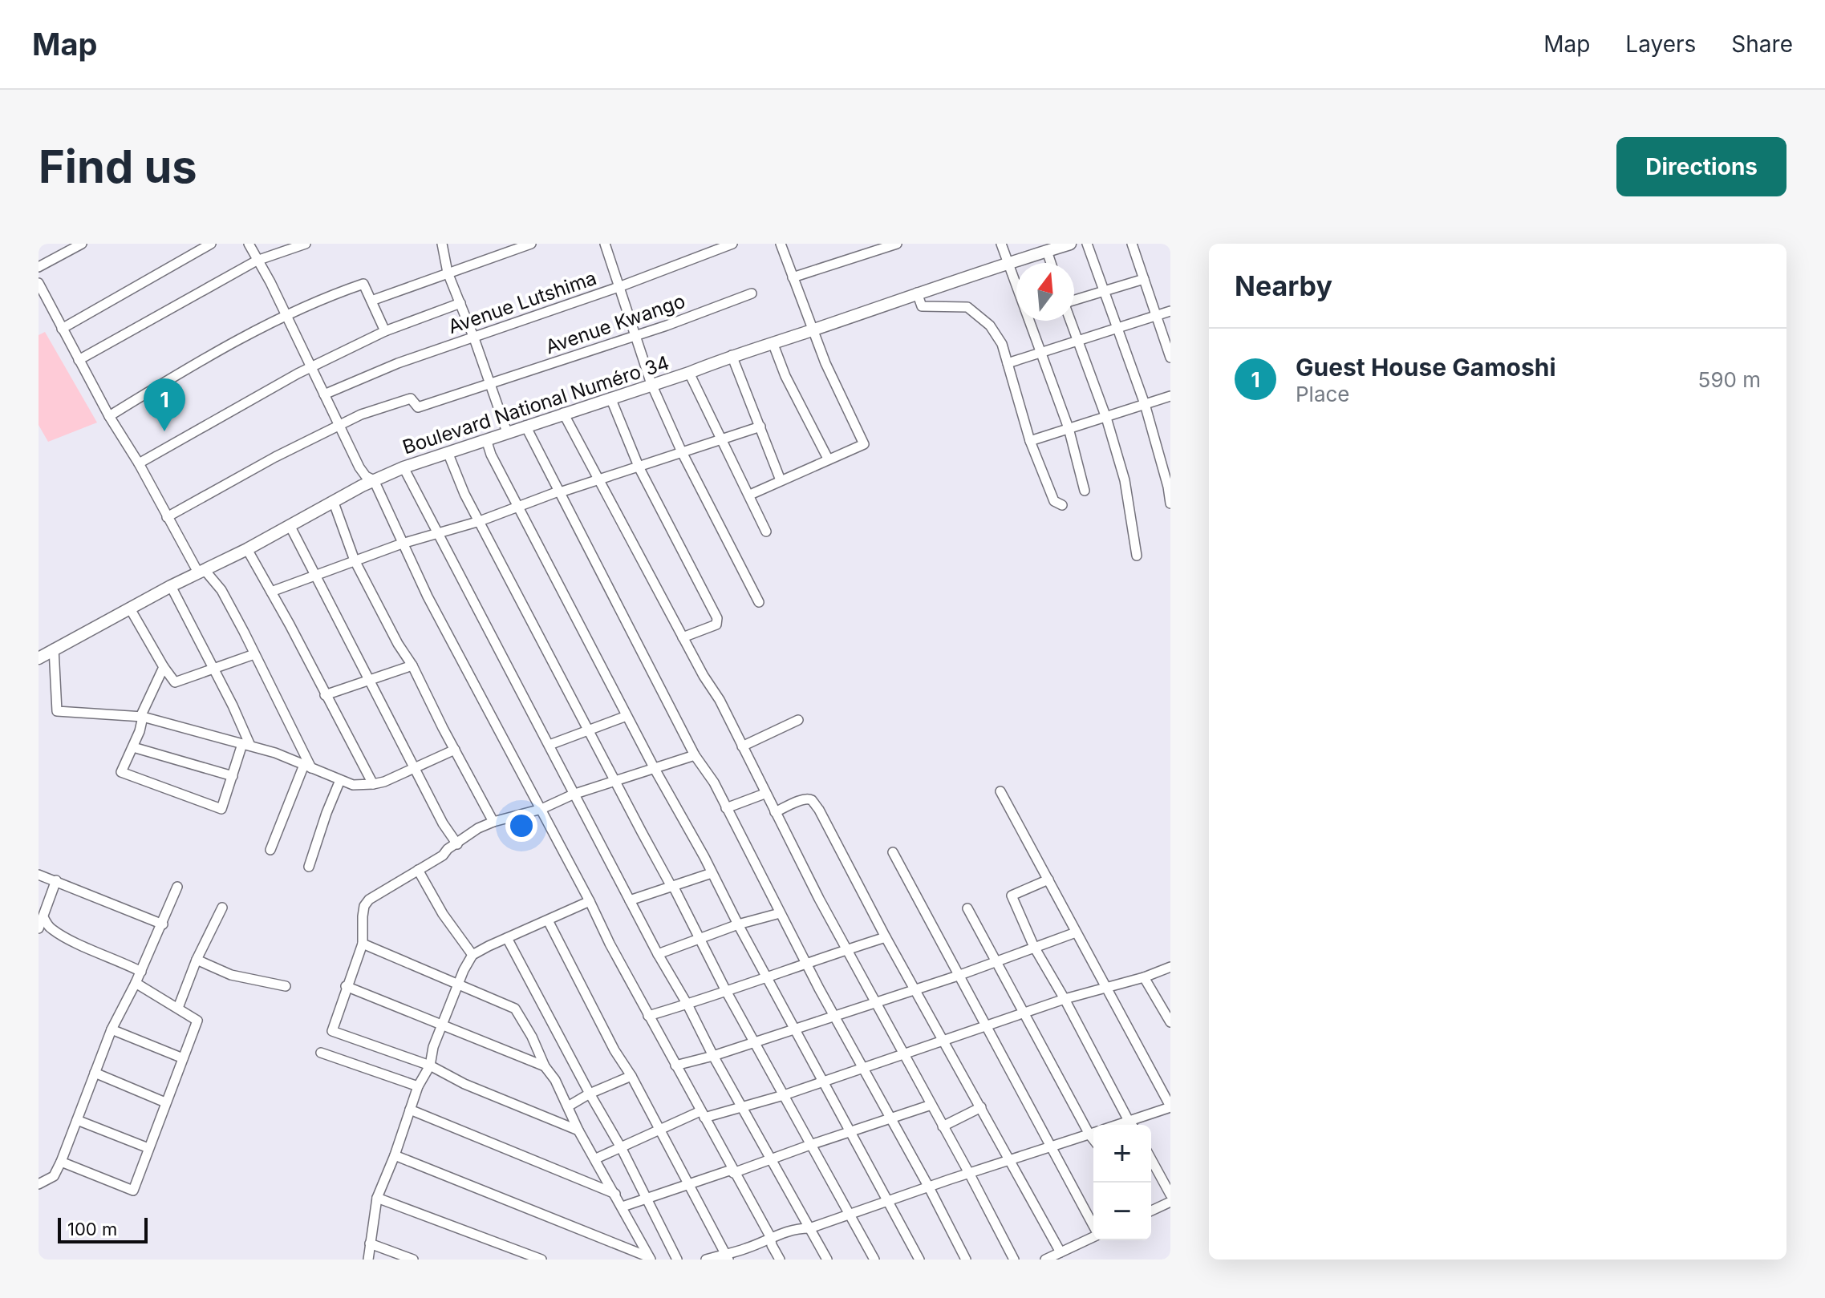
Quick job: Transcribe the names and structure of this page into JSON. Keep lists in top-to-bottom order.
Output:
{
  "streets": {
    "main road": ["Boulevard National Numéro 34"],
    "street": ["Avenue Lutshima", "Avenue Kwango"]
  },
  "scale_bar": "100 m",
  "north": "top",
  "page": {
    "header": "Map",
    "nav": ["Map", "Layers", "Share"],
    "buttons": "Directions",
    "title": "Find us",
    "heading": "Nearby",
    "list": [
      {
        "mark": "1",
        "name": "Guest House Gamoshi",
        "note": "Place",
        "value": "590 m"
      }
    ],
    "pins": "1",
    "map_buttons": ["+", "−"],
    "scale": "100 m"
  }
}
